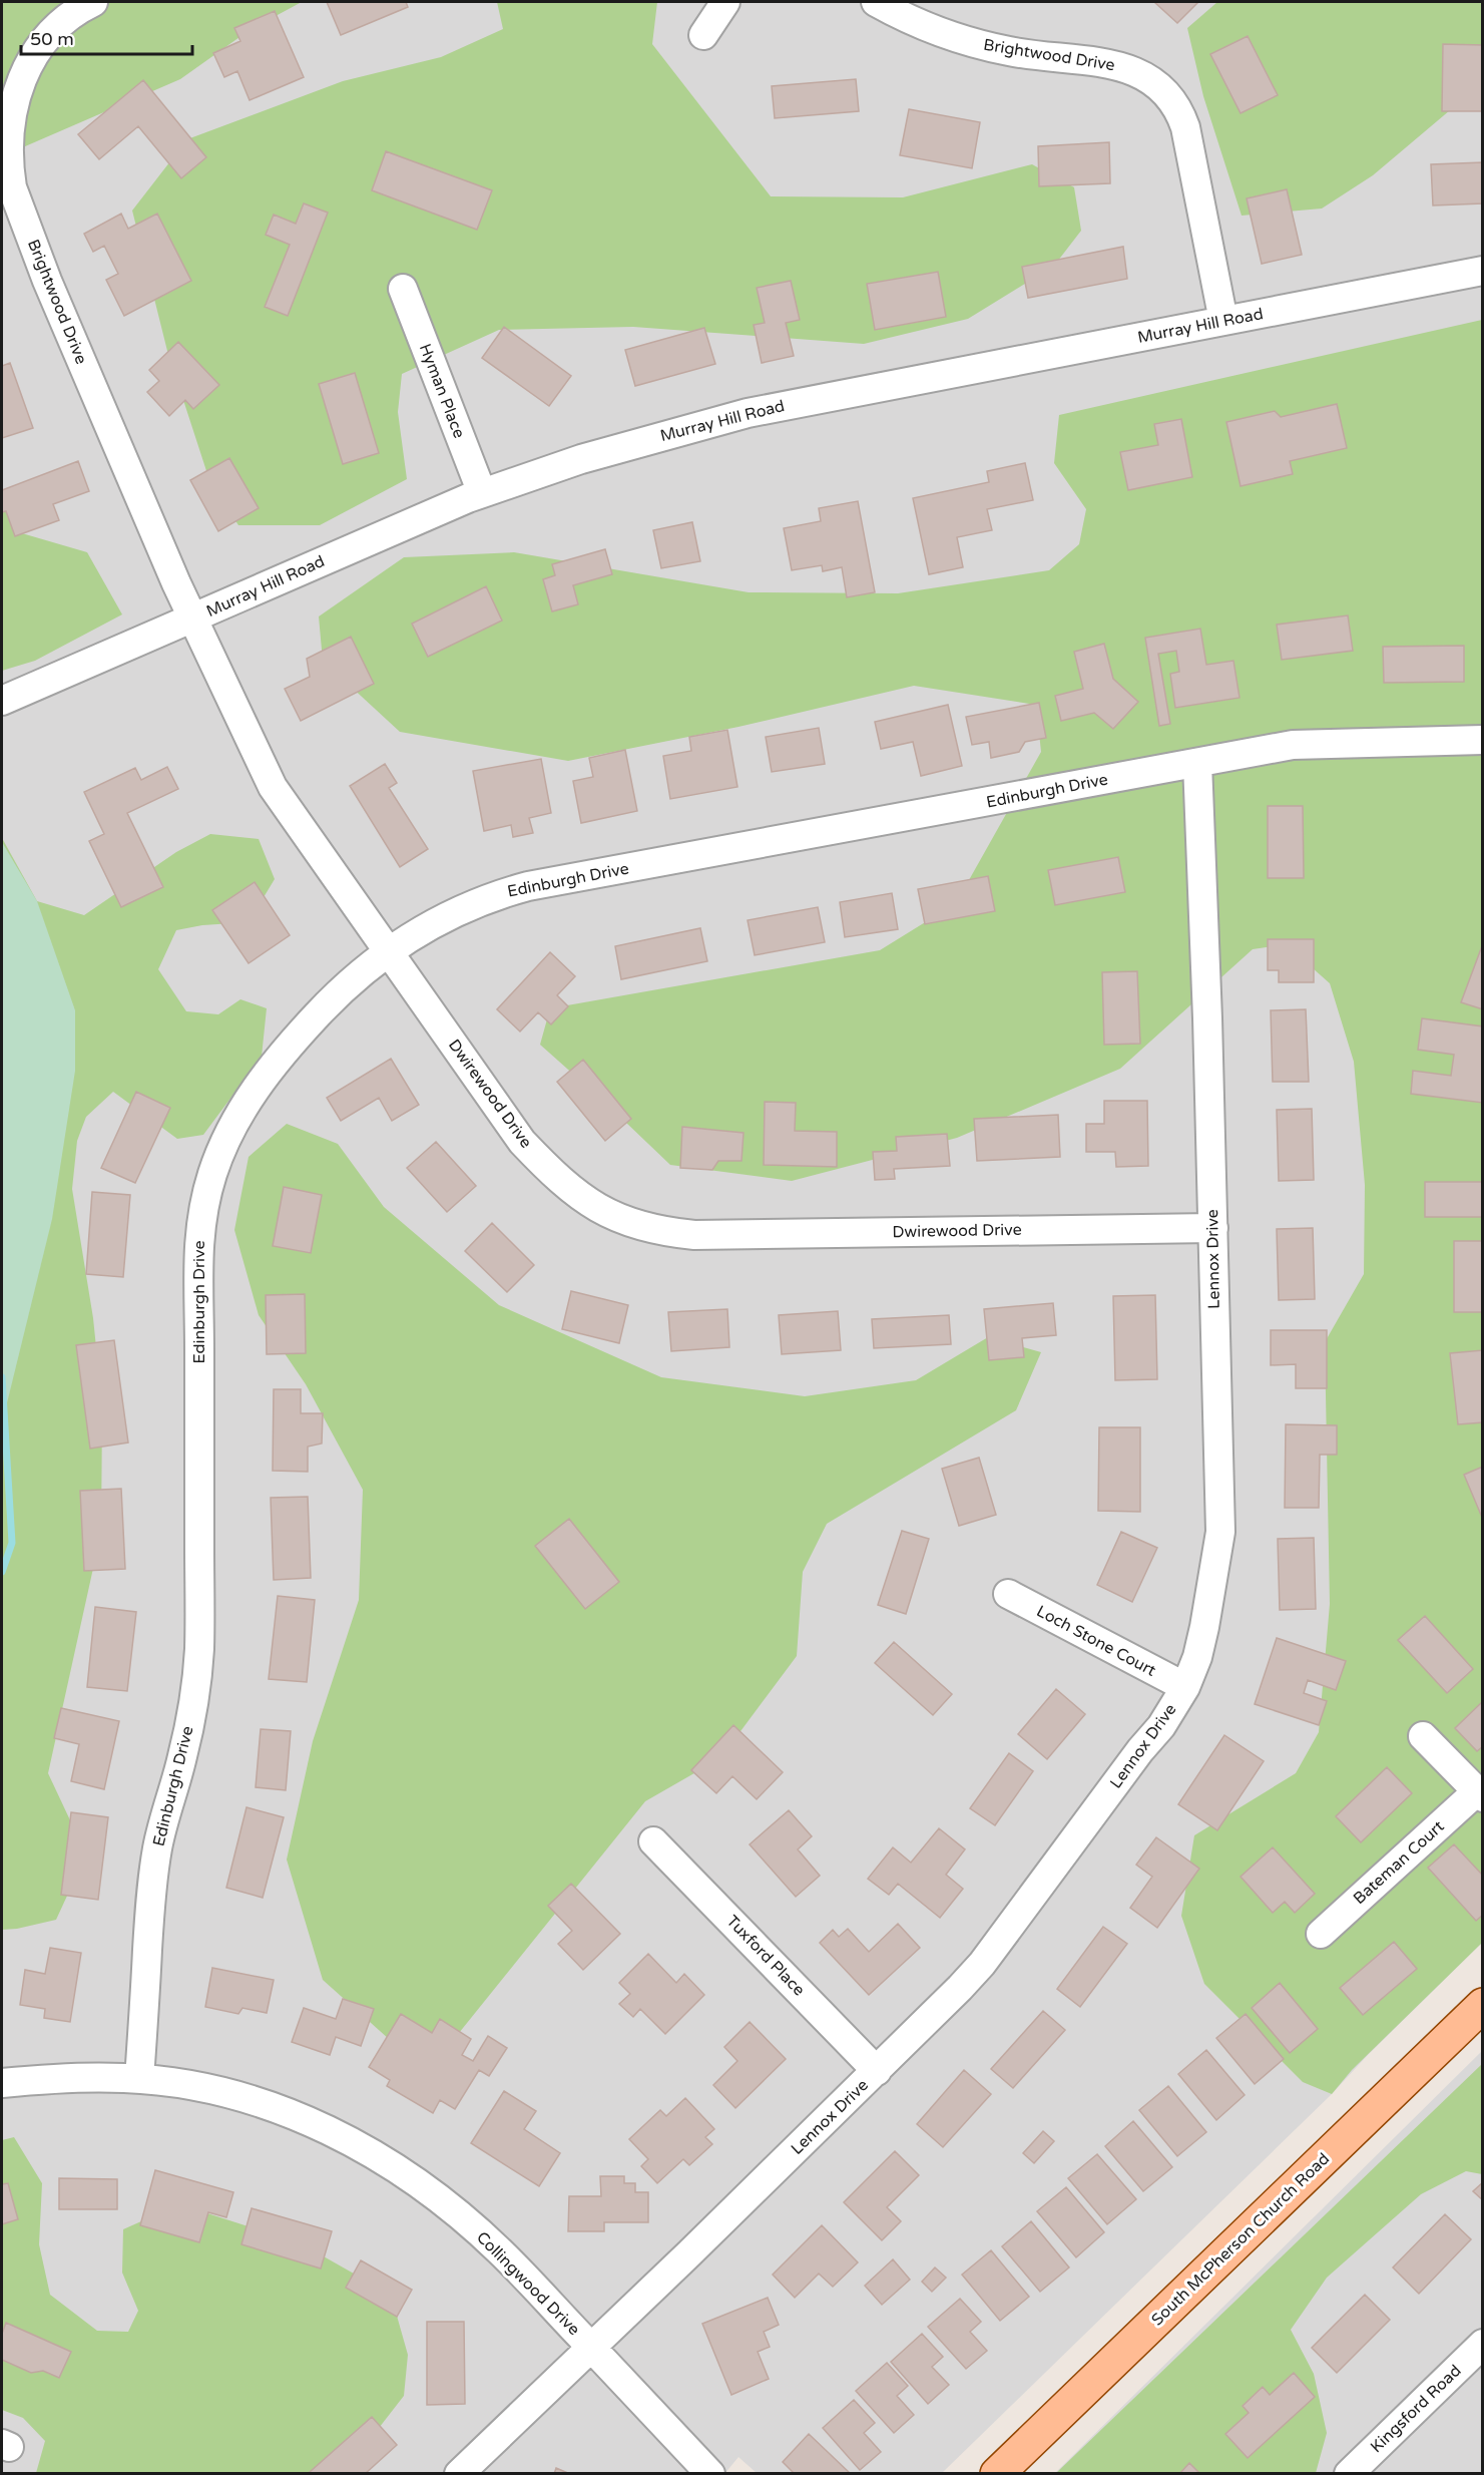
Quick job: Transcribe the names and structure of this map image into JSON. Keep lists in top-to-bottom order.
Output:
{
  "streets": {
    "main road": ["South McPherson Church Road"],
    "street": [
      "Brightwood Drive",
      "Murray Hill Road",
      "Hyman Place",
      "Edinburgh Drive",
      "Dwirewood Drive",
      "Lennox Drive",
      "Loch Stone Court",
      "Bateman Court",
      "Tuxford Place",
      "Collingwood Drive",
      "Kingsford Road"
    ]
  },
  "crossings": [
    ["Brightwood Drive", "Murray Hill Road"],
    ["Brightwood Drive", "Dwirewood Drive"],
    ["Murray Hill Road", "Hyman Place"],
    ["Murray Hill Road", "Dwirewood Drive"],
    ["Edinburgh Drive", "Dwirewood Drive"],
    ["Edinburgh Drive", "Lennox Drive"],
    ["Edinburgh Drive", "Collingwood Drive"],
    ["Dwirewood Drive", "Lennox Drive"],
    ["Lennox Drive", "Loch Stone Court"],
    ["Lennox Drive", "Tuxford Place"],
    ["Lennox Drive", "Collingwood Drive"]
  ],
  "scale_bar": "50 m"
}
